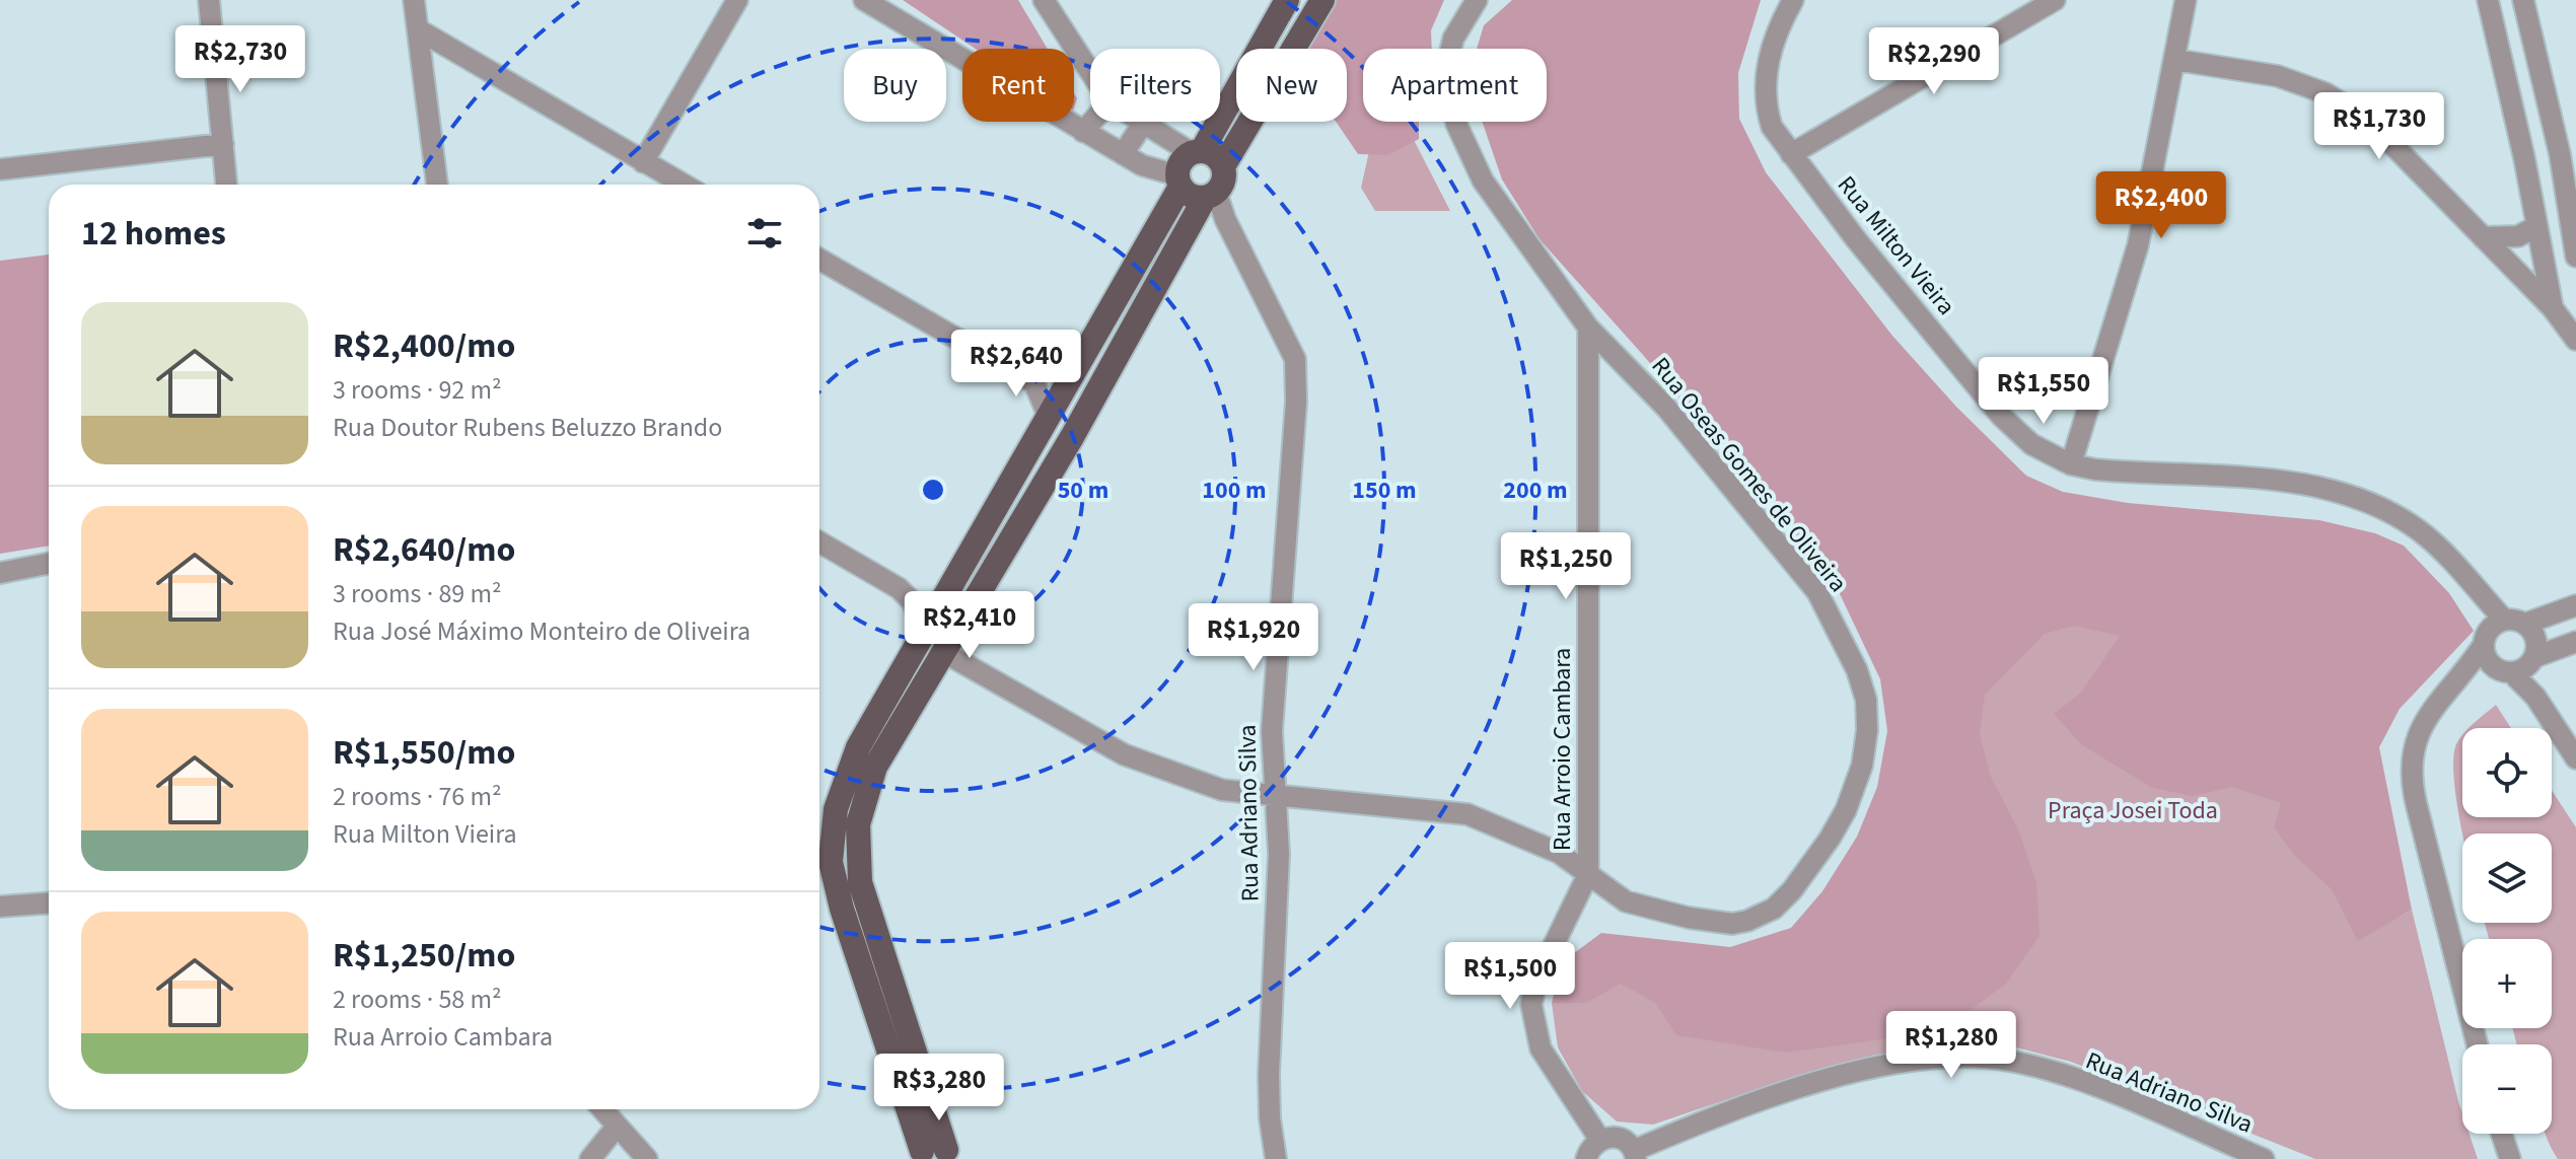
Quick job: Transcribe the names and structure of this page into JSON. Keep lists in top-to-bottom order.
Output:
{
  "streets": {
    "street": [
      "Rua Milton Vieira",
      "Rua Oseas Gomes de Oliveira",
      "Rua Arroio Cambara",
      "Rua Adriano Silva"
    ]
  },
  "crossings": [
    ["Rua Oseas Gomes de Oliveira", "Rua Arroio Cambara"],
    ["Rua Oseas Gomes de Oliveira", "Rua Adriano Silva"]
  ],
  "parks": ["Praça Josei Toda"],
  "page": {
    "price": [
      "R$2,730",
      "R$2,290",
      "R$1,730",
      "R$2,400",
      "R$2,640",
      "R$1,550",
      "R$1,250",
      "R$2,410",
      "R$1,920",
      "R$1,500",
      "R$1,280",
      "R$3,280"
    ],
    "chip": [
      "Buy",
      "Rent",
      "Filters",
      "New",
      "Apartment"
    ],
    "heading": "12 homes",
    "list": [
      {
        "name": "R$2,400/mo",
        "note": "3 rooms · 92 m² · Rua Doutor Rubens Beluzzo Brando"
      },
      {
        "name": "R$2,640/mo",
        "note": "3 rooms · 89 m² · Rua José Máximo Monteiro de Oliveira"
      },
      {
        "name": "R$1,550/mo",
        "note": "2 rooms · 76 m² · Rua Milton Vieira"
      },
      {
        "name": "R$1,250/mo",
        "note": "2 rooms · 58 m² · Rua Arroio Cambara"
      }
    ],
    "map_buttons": ["+", "−"]
  },
  "rings": [
    "50 m",
    "100 m",
    "150 m",
    "200 m"
  ]
}
